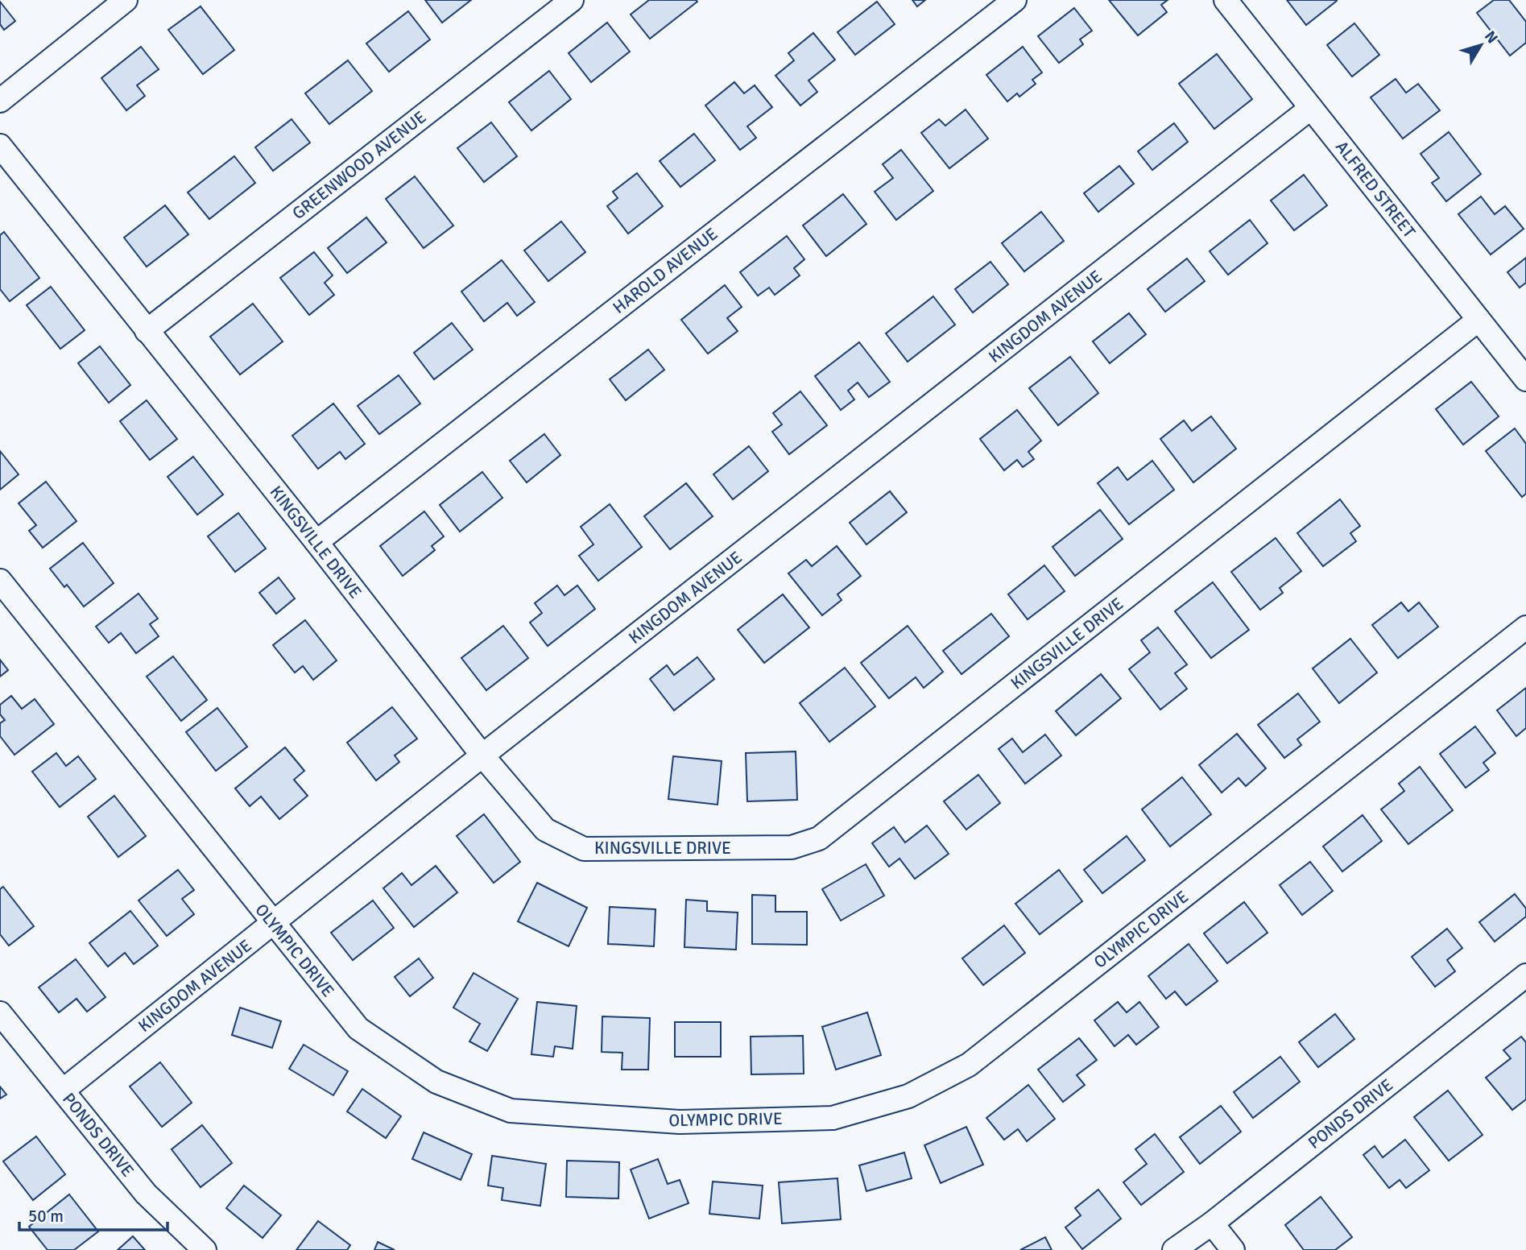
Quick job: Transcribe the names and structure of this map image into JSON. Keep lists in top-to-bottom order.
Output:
{
  "streets": {
    "street": [
      "GREENWOOD AVENUE",
      "ALFRED STREET",
      "HAROLD AVENUE",
      "KINGDOM AVENUE",
      "KINGSVILLE DRIVE",
      "OLYMPIC DRIVE",
      "PONDS DRIVE"
    ]
  },
  "crossings": [
    ["GREENWOOD AVENUE", "KINGSVILLE DRIVE"],
    ["ALFRED STREET", "KINGDOM AVENUE"],
    ["ALFRED STREET", "KINGSVILLE DRIVE"],
    ["HAROLD AVENUE", "KINGSVILLE DRIVE"],
    ["KINGDOM AVENUE", "KINGSVILLE DRIVE"],
    ["KINGDOM AVENUE", "OLYMPIC DRIVE"],
    ["KINGDOM AVENUE", "PONDS DRIVE"]
  ],
  "scale_bar": "50 m",
  "north": "top right"
}
